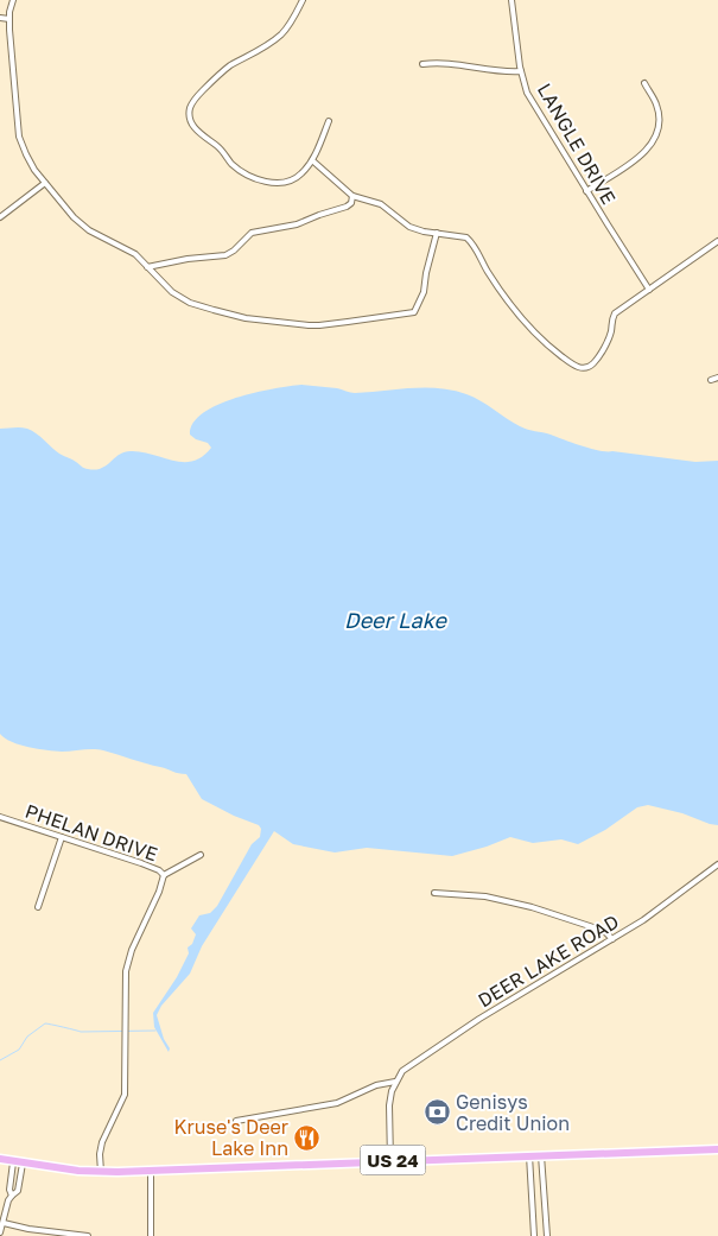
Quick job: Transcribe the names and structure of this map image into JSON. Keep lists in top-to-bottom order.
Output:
{
  "streets": {
    "main road": ["US 24"],
    "street": ["LANGLE DRIVE", "PHELAN DRIVE", "DEER LAKE ROAD"]
  },
  "water": ["Deer Lake"],
  "places": {
    "bank": ["Genisys Credit Union"],
    "restaurant": ["Kruse's Deer Lake Inn"]
  }
}
